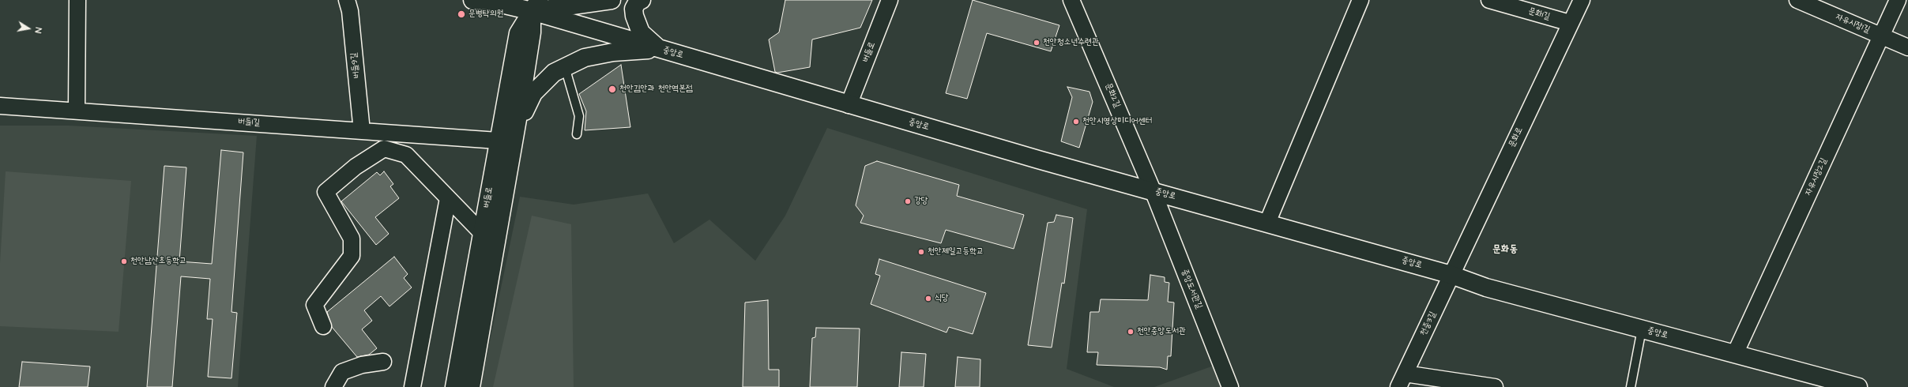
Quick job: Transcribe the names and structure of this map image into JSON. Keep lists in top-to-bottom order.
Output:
{
  "streets": {
    "street": [
      "문화1길",
      "자유시장1길",
      "버들로",
      "중앙로",
      "버들9길",
      "문화2길",
      "버들1길",
      "문화로",
      "자유시장2길",
      "중앙도서관길",
      "천중3길"
    ]
  },
  "crossings": [
    ["문화1길", "문화로"],
    ["자유시장1길", "자유시장2길"],
    ["버들로", "중앙로"],
    ["버들로", "버들1길"],
    ["중앙로", "문화2길"],
    ["중앙로", "문화로"],
    ["중앙로", "자유시장2길"],
    ["중앙로", "중앙도서관길"],
    ["중앙로", "천중3길"],
    ["버들9길", "버들1길"],
    ["문화2길", "중앙도서관길"],
    ["문화로", "천중3길"]
  ],
  "districts": ["문화동"],
  "places": [
    "문병탁의원",
    "천안청소년수련관",
    "천안김안과 천안역본점",
    "천안시영상미디어센터",
    "강당",
    "천안제일고등학교",
    "천안남산초등학교",
    "식당",
    "천안중앙도서관"
  ],
  "north": "right"
}
